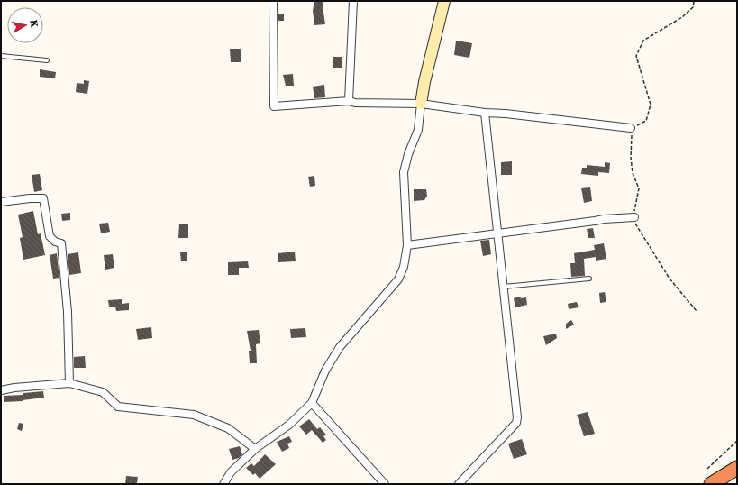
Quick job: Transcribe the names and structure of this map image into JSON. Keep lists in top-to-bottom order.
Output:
{
  "north": "right"
}
